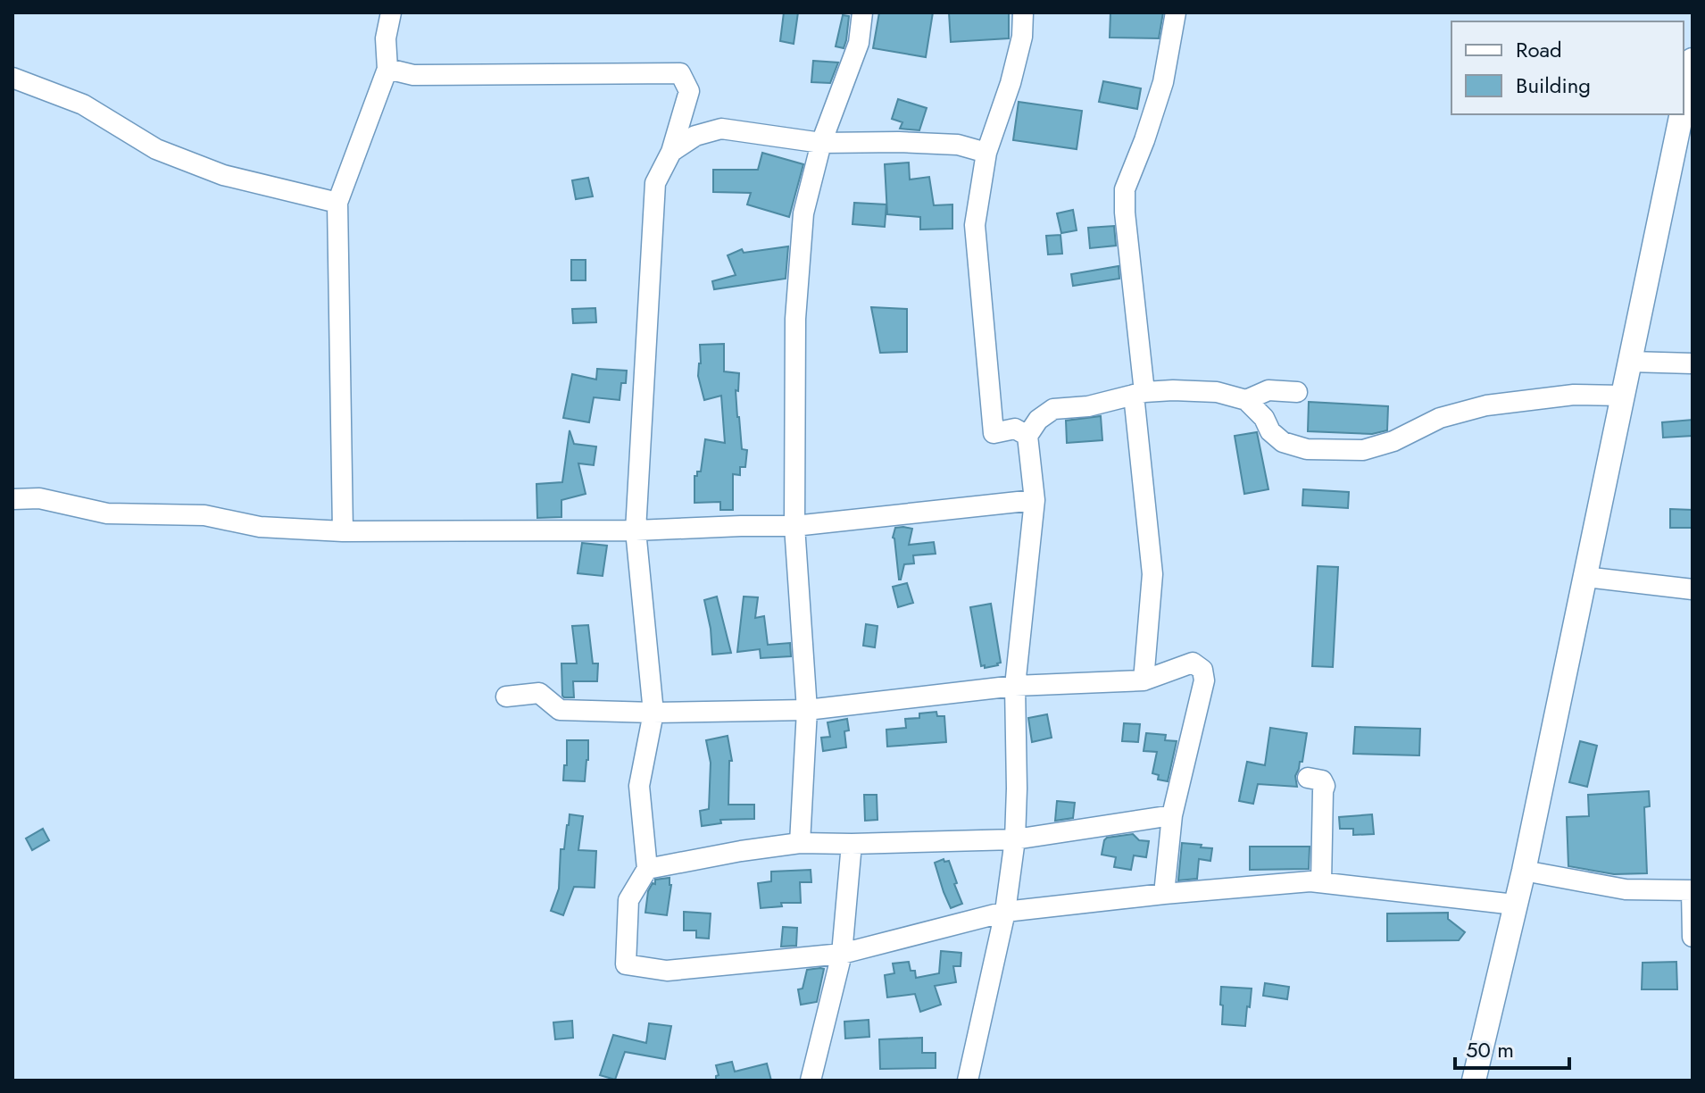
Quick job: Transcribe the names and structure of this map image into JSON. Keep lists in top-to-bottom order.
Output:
{
  "legend": ["Road", "Building"],
  "scale_bar": "50 m"
}
